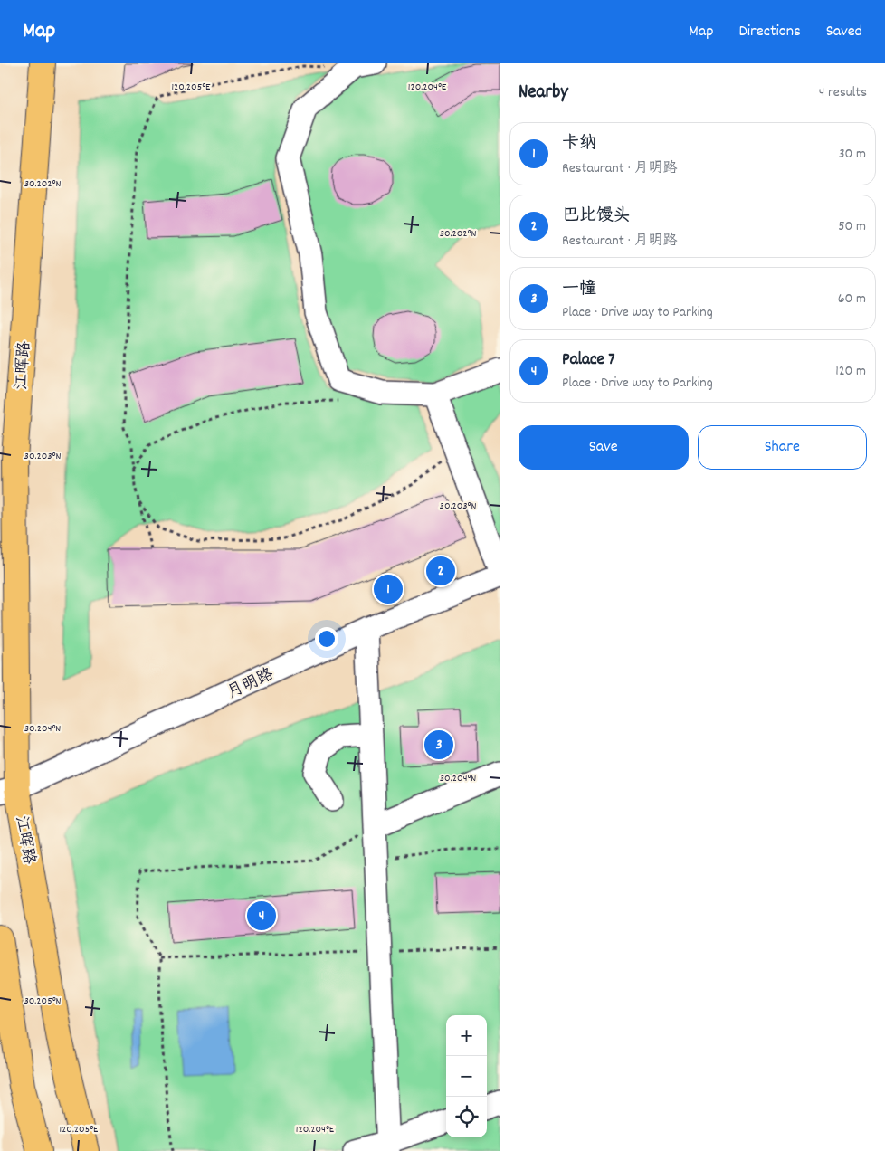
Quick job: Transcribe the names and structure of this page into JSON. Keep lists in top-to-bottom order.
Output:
{
  "streets": {
    "main road": ["江晖路"],
    "street": ["月明路"]
  },
  "crossings": [
    ["江晖路", "月明路"]
  ],
  "page": {
    "header": "Map",
    "nav": ["Map", "Directions", "Saved"],
    "heading": ["Nearby", "4 results"],
    "list": [
      {
        "mark": "1",
        "name": "卡纳",
        "note": "Restaurant · 月明路",
        "value": "30 m"
      },
      {
        "mark": "2",
        "name": "巴比馒头",
        "note": "Restaurant · 月明路",
        "value": "50 m"
      },
      {
        "mark": "3",
        "name": "一幢",
        "note": "Place · Drive way to Parking",
        "value": "60 m"
      },
      {
        "mark": "4",
        "name": "Palace 7",
        "note": "Place · Drive way to Parking",
        "value": "120 m"
      }
    ],
    "buttons": ["Save", "Share"],
    "pins": [
      "2",
      "1",
      "3",
      "4"
    ],
    "map_buttons": ["+", "−"]
  },
  "coordinates": [
    "120.205°E",
    "120.204°E",
    "30.202°N",
    "30.203°N",
    "30.204°N",
    "30.205°N"
  ]
}
